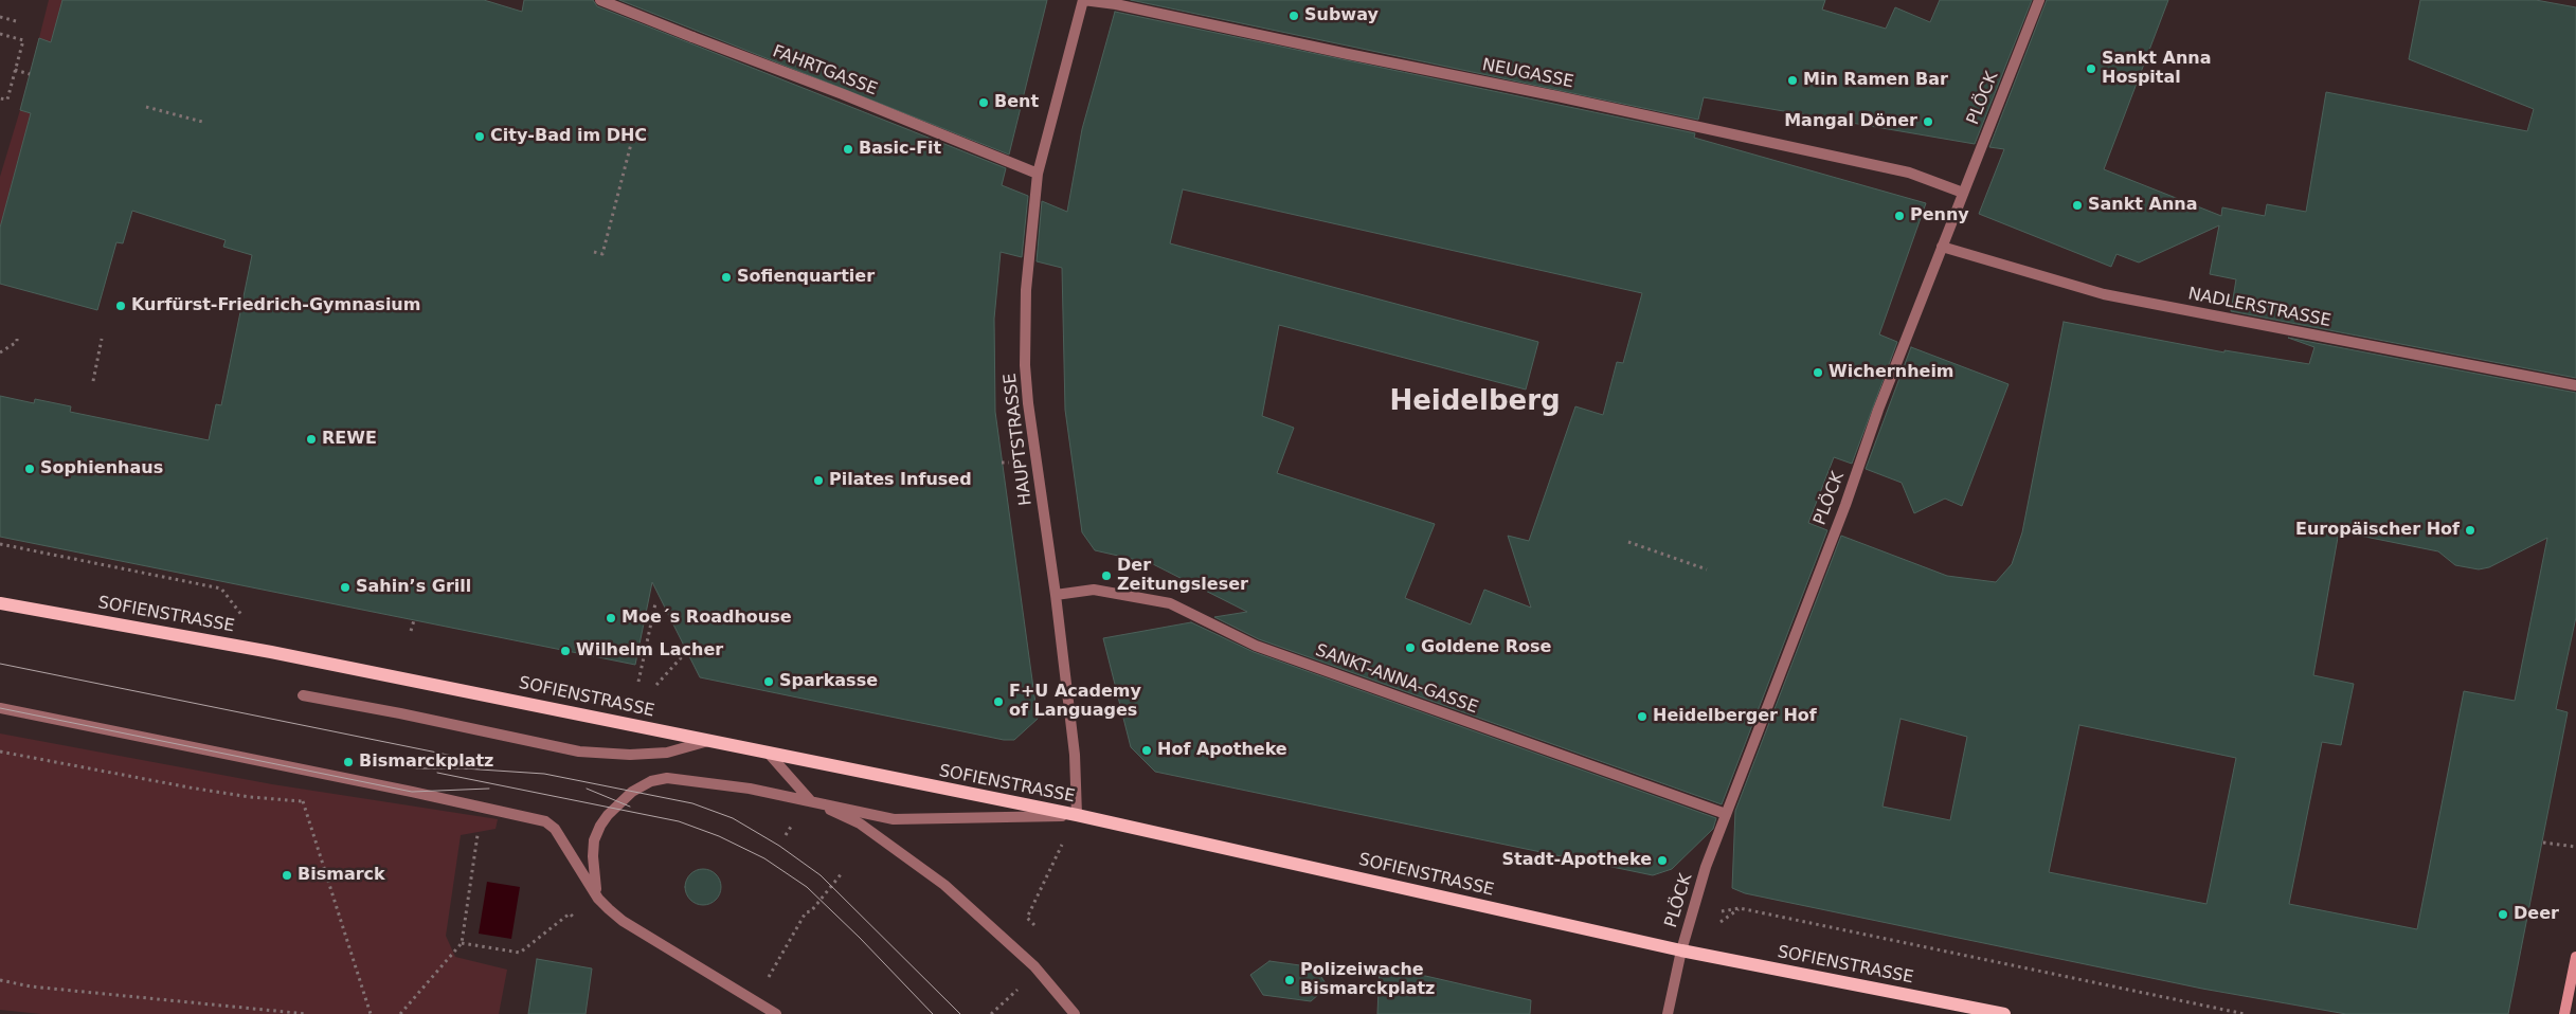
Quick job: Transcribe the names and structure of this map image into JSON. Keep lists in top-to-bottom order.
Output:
{
  "streets": {
    "main road": ["SOFIENSTRASSE"],
    "street": [
      "FAHRTGASSE",
      "NEUGASSE",
      "PLÖCK",
      "NADLERSTRASSE",
      "HAUPTSTRASSE",
      "SANKT-ANNA-GASSE"
    ]
  },
  "crossings": [
    ["FAHRTGASSE", "HAUPTSTRASSE"],
    ["NEUGASSE", "PLÖCK"],
    ["NEUGASSE", "HAUPTSTRASSE"],
    ["PLÖCK", "NADLERSTRASSE"],
    ["PLÖCK", "SOFIENSTRASSE"],
    ["PLÖCK", "SANKT-ANNA-GASSE"],
    ["HAUPTSTRASSE", "SOFIENSTRASSE"],
    ["HAUPTSTRASSE", "SANKT-ANNA-GASSE"]
  ],
  "districts": ["Heidelberg"],
  "places": [
    "Subway",
    "Sankt Anna Hospital",
    "Min Ramen Bar",
    "Bent",
    "Mangal Döner",
    "City-Bad im DHC",
    "Basic-Fit",
    "Sankt Anna",
    "Penny",
    "Sofienquartier",
    "Kurfürst-Friedrich-Gymnasium",
    "Wichernheim",
    "REWE",
    "Sophienhaus",
    "Pilates Infused",
    "Europäischer Hof",
    "Der Zeitungsleser",
    "Sahin’s Grill",
    "Moe´s Roadhouse",
    "Goldene Rose",
    "Wilhelm Lacher",
    "Sparkasse",
    "F+U Academy of Languages",
    "Heidelberger Hof",
    "Hof Apotheke",
    "Bismarckplatz",
    "Stadt-Apotheke",
    "Bismarck",
    "Deer",
    "Polizeiwache Bismarckplatz"
  ]
}
